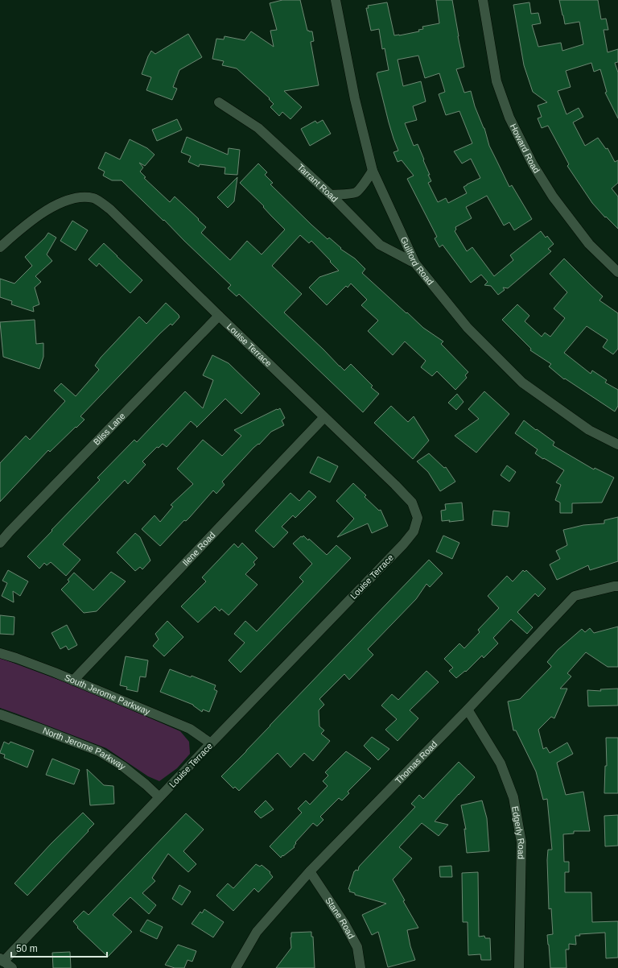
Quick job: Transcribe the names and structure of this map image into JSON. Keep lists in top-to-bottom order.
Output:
{
  "streets": {
    "street": [
      "Howard Road",
      "Tarrant Road",
      "Guilford Road",
      "Louise Terrace",
      "Bliss Lane",
      "Ilene Road",
      "South Jerome Parkway",
      "North Jerome Parkway",
      "Thomas Road",
      "Edgerly Road",
      "Stane Road"
    ]
  },
  "crossings": [
    ["Tarrant Road", "Guilford Road"],
    ["Louise Terrace", "Bliss Lane"],
    ["Louise Terrace", "Ilene Road"],
    ["Louise Terrace", "South Jerome Parkway"],
    ["Louise Terrace", "North Jerome Parkway"],
    ["Ilene Road", "South Jerome Parkway"],
    ["Thomas Road", "Edgerly Road"],
    ["Thomas Road", "Stane Road"]
  ],
  "scale_bar": "50 m"
}
